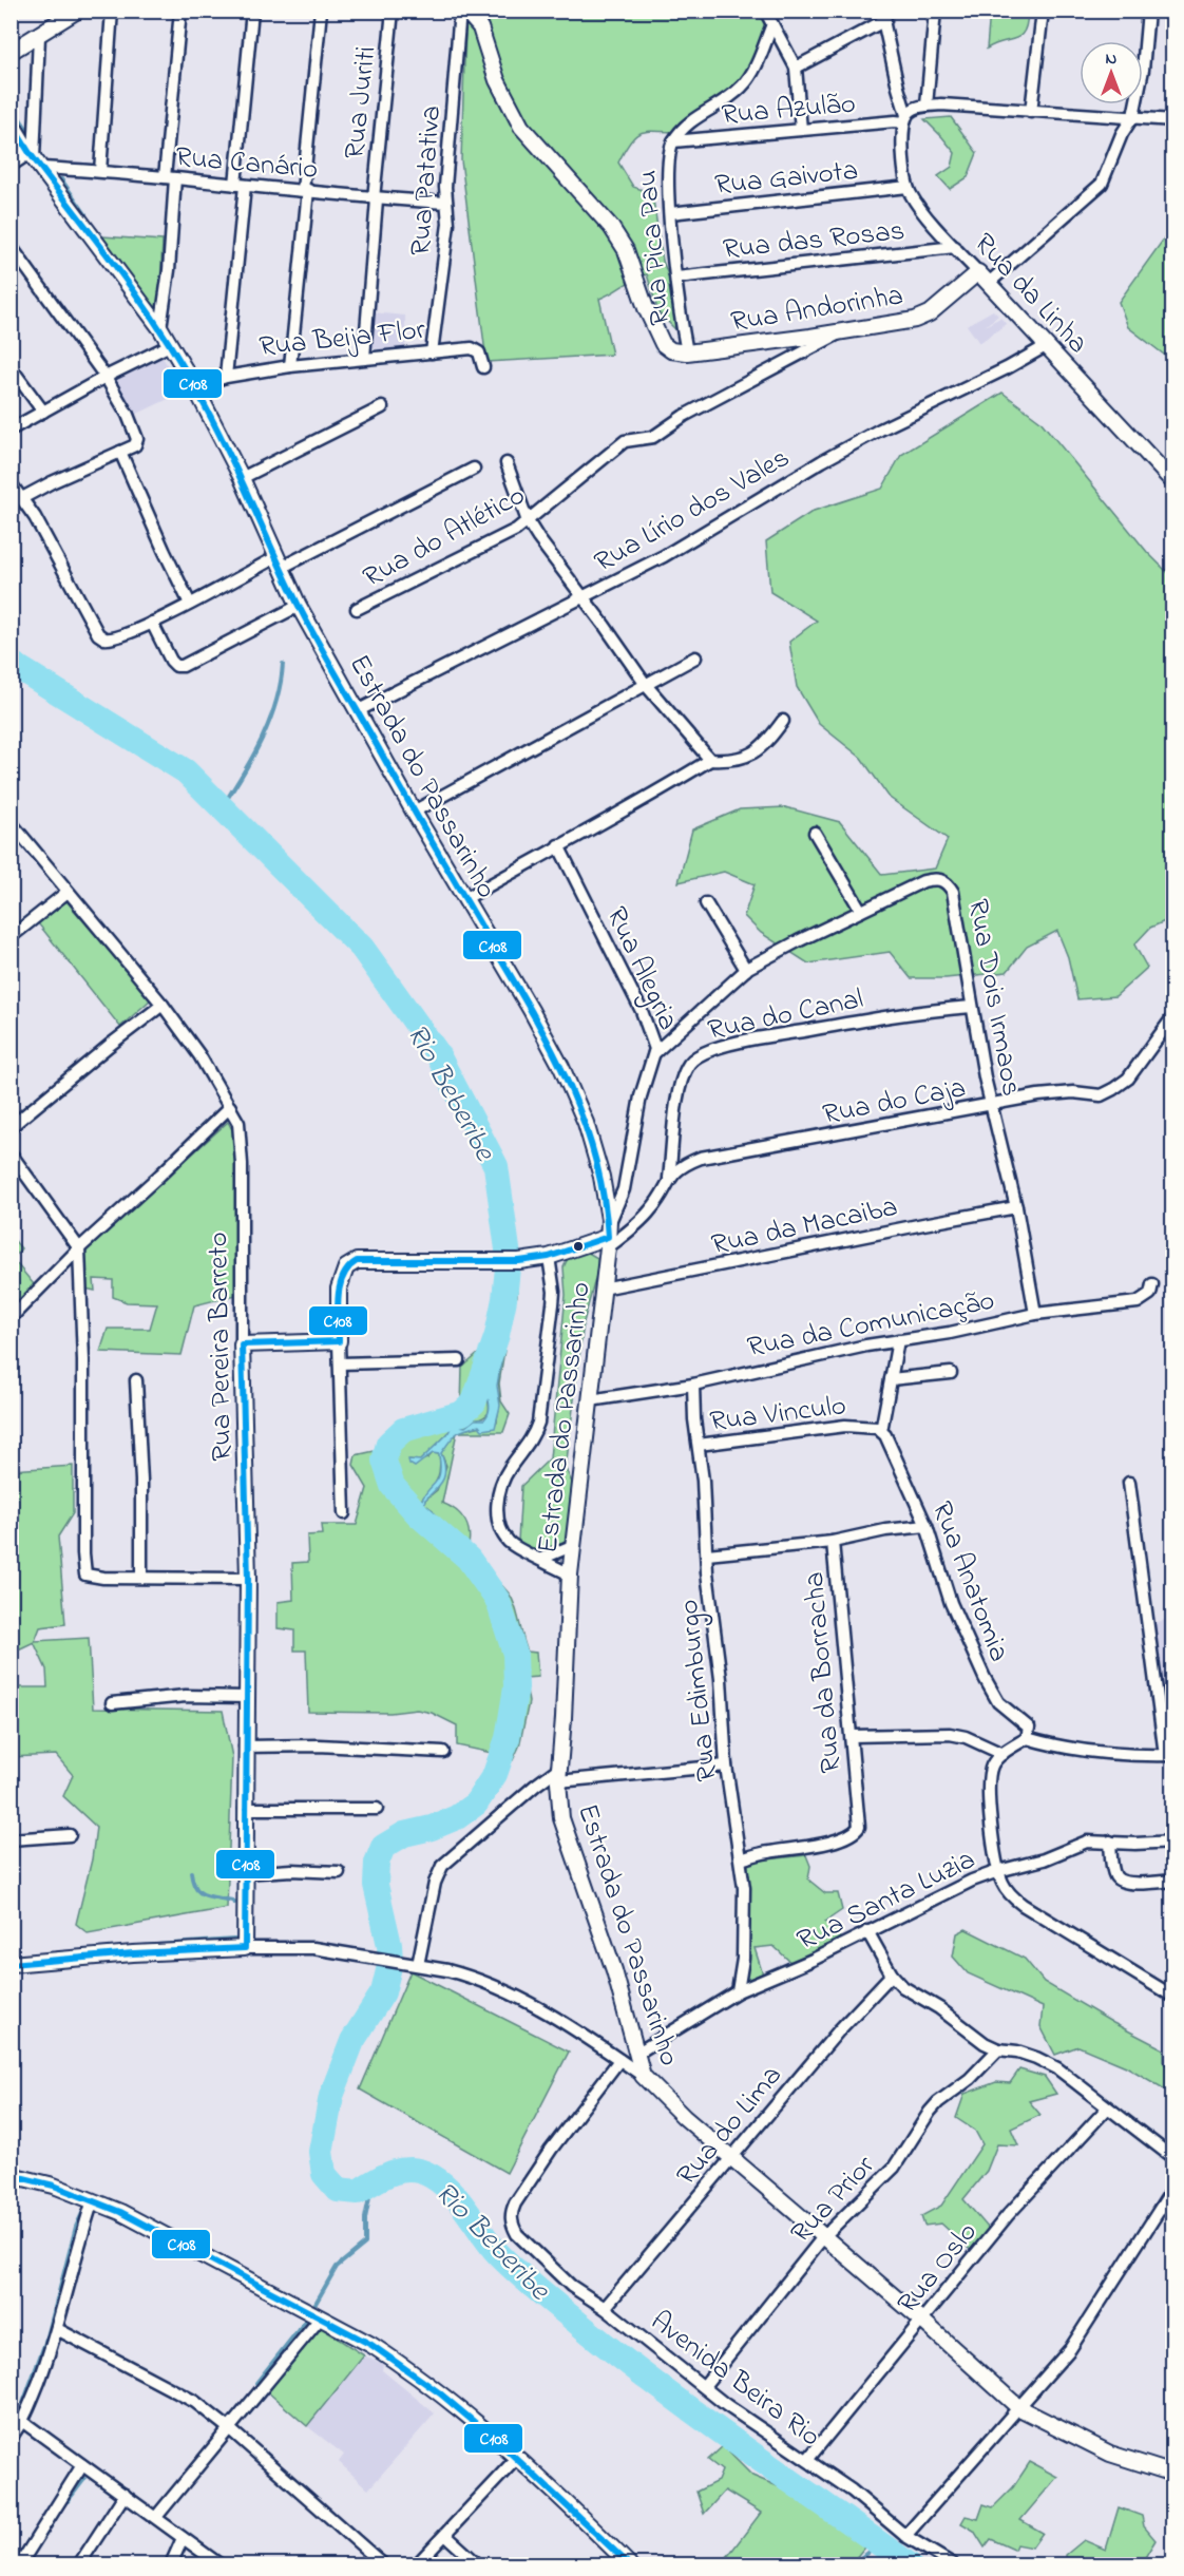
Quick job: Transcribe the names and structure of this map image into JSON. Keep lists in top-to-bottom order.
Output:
{
  "streets": {
    "street": [
      "Rua Juriti",
      "Rua Azulão",
      "Rua Canário",
      "Rua Gaivota",
      "Rua Patativa",
      "Rua das Rosas",
      "Rua Pica Pau",
      "Rua da Linha",
      "Rua Andorinha",
      "Rua Beija Flor",
      "Rua Lírio dos Vales",
      "Rua do Atlético",
      "Estrada do Passarinho",
      "Rua Alegria",
      "Rua Dois Irmaos",
      "Rua do Canal",
      "Rua do Caja",
      "Rua da Macaiba",
      "Rua da Comunicação",
      "Rua Pereira Barreto",
      "Rua Vinculo",
      "Rua Anatomia",
      "Rua da Borracha",
      "Rua Edimburgo",
      "Rua Santa Luzia",
      "Rua do Lima",
      "Rua Prior",
      "Rua Oslo",
      "Avenida Beira Rio"
    ]
  },
  "crossings": [
    ["Rua Juriti", "Rua Canário"],
    ["Rua Juriti", "Rua Beija Flor"],
    ["Rua Azulão", "Rua Pica Pau"],
    ["Rua Azulão", "Rua da Linha"],
    ["Rua Canário", "Rua Patativa"],
    ["Rua Canário", "Estrada do Passarinho"],
    ["Rua Gaivota", "Rua Pica Pau"],
    ["Rua Gaivota", "Rua da Linha"],
    ["Rua Patativa", "Rua Beija Flor"],
    ["Rua das Rosas", "Rua Pica Pau"],
    ["Rua das Rosas", "Rua da Linha"],
    ["Rua Pica Pau", "Rua Andorinha"],
    ["Rua da Linha", "Rua Andorinha"],
    ["Rua da Linha", "Rua Lírio dos Vales"],
    ["Rua Andorinha", "Rua do Atlético"],
    ["Rua Beija Flor", "Estrada do Passarinho"],
    ["Rua Lírio dos Vales", "Estrada do Passarinho"],
    ["Estrada do Passarinho", "Rua Alegria"],
    ["Estrada do Passarinho", "Rua da Macaiba"],
    ["Estrada do Passarinho", "Rua da Comunicação"],
    ["Estrada do Passarinho", "Rua Santa Luzia"],
    ["Estrada do Passarinho", "Rua do Lima"],
    ["Estrada do Passarinho", "Rua Prior"],
    ["Estrada do Passarinho", "Rua Oslo"],
    ["Rua Alegria", "Rua Dois Irmaos"],
    ["Rua Dois Irmaos", "Rua do Canal"],
    ["Rua Dois Irmaos", "Rua do Caja"],
    ["Rua Dois Irmaos", "Rua da Macaiba"],
    ["Rua Dois Irmaos", "Rua da Comunicação"],
    ["Rua do Canal", "Rua do Caja"],
    ["Rua da Comunicação", "Rua Edimburgo"],
    ["Rua Vinculo", "Rua Anatomia"],
    ["Rua Vinculo", "Rua Edimburgo"],
    ["Rua da Borracha", "Rua Edimburgo"],
    ["Rua Edimburgo", "Rua Santa Luzia"],
    ["Rua do Lima", "Avenida Beira Rio"],
    ["Rua Prior", "Avenida Beira Rio"],
    ["Rua Oslo", "Avenida Beira Rio"]
  ],
  "water": ["Rio Beberibe"],
  "lines": ["transit line C108"],
  "north": "top"
}
